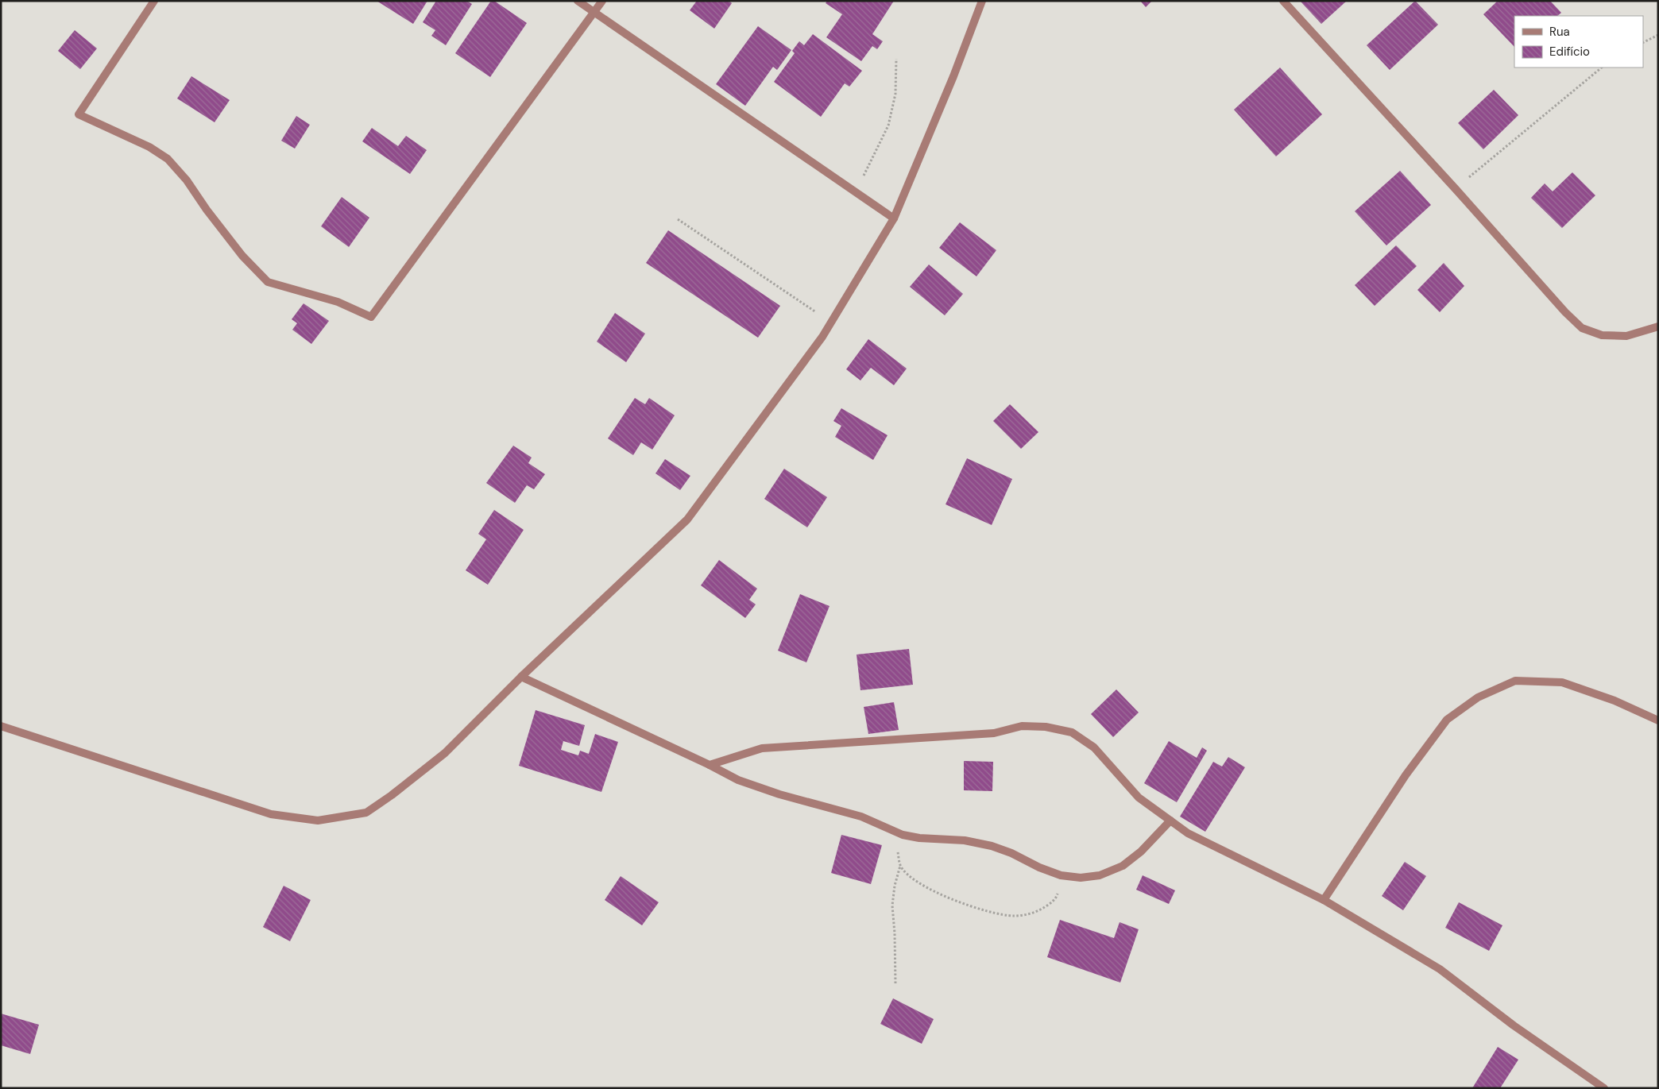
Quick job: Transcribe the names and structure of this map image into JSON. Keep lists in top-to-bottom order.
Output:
{
  "legend": ["Rua", "Edifício"]
}
